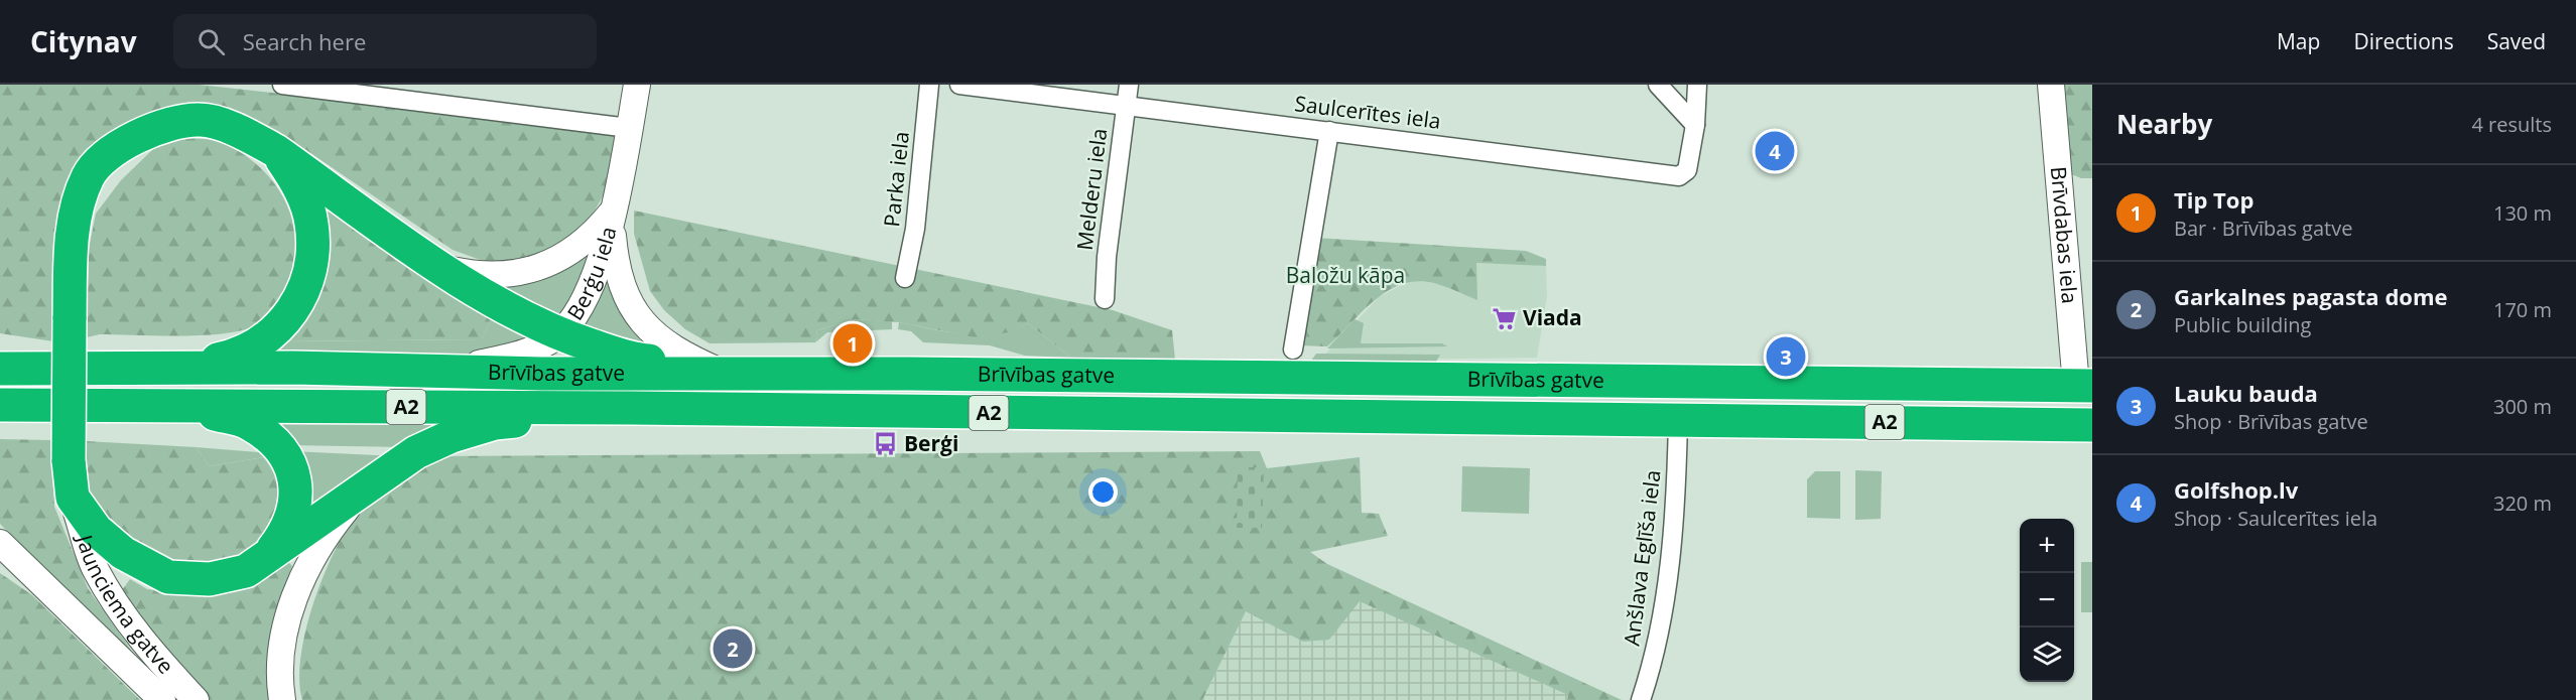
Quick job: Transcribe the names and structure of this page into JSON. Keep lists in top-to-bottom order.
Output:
{
  "streets": {
    "highway": ["Brīvības gatve", "A2"],
    "main road": ["Brīvdabas iela", "Berģu iela", "Jaunciema gatve"],
    "street": [
      "Saulcerītes iela",
      "Parka iela",
      "Melderu iela",
      "Anšlava Eglīša iela"
    ]
  },
  "crossings": [
    ["Saulcerītes iela", "Melderu iela"],
    ["Brīvdabas iela", "Brīvības gatve"],
    ["Berģu iela", "Brīvības gatve"],
    ["Brīvības gatve", "Anšlava Eglīša iela"]
  ],
  "parks": ["Baložu kāpa"],
  "places": {
    "supermarket": ["Viada"],
    "bus stop": ["Berģi"]
  },
  "page": {
    "header": "Citynav",
    "search": "Search here",
    "nav": ["Map", "Directions", "Saved"],
    "heading": ["Nearby", "4 results"],
    "pins": [
      "4",
      "1",
      "3",
      "2"
    ],
    "list": [
      {
        "mark": "1",
        "name": "Tip Top",
        "note": "Bar · Brīvības gatve",
        "value": "130 m"
      },
      {
        "mark": "2",
        "name": "Garkalnes pagasta dome",
        "note": "Public building",
        "value": "170 m"
      },
      {
        "mark": "3",
        "name": "Lauku bauda",
        "note": "Shop · Brīvības gatve",
        "value": "300 m"
      },
      {
        "mark": "4",
        "name": "Golfshop.lv",
        "note": "Shop · Saulcerītes iela",
        "value": "320 m"
      }
    ],
    "map_buttons": ["+", "−"]
  }
}
